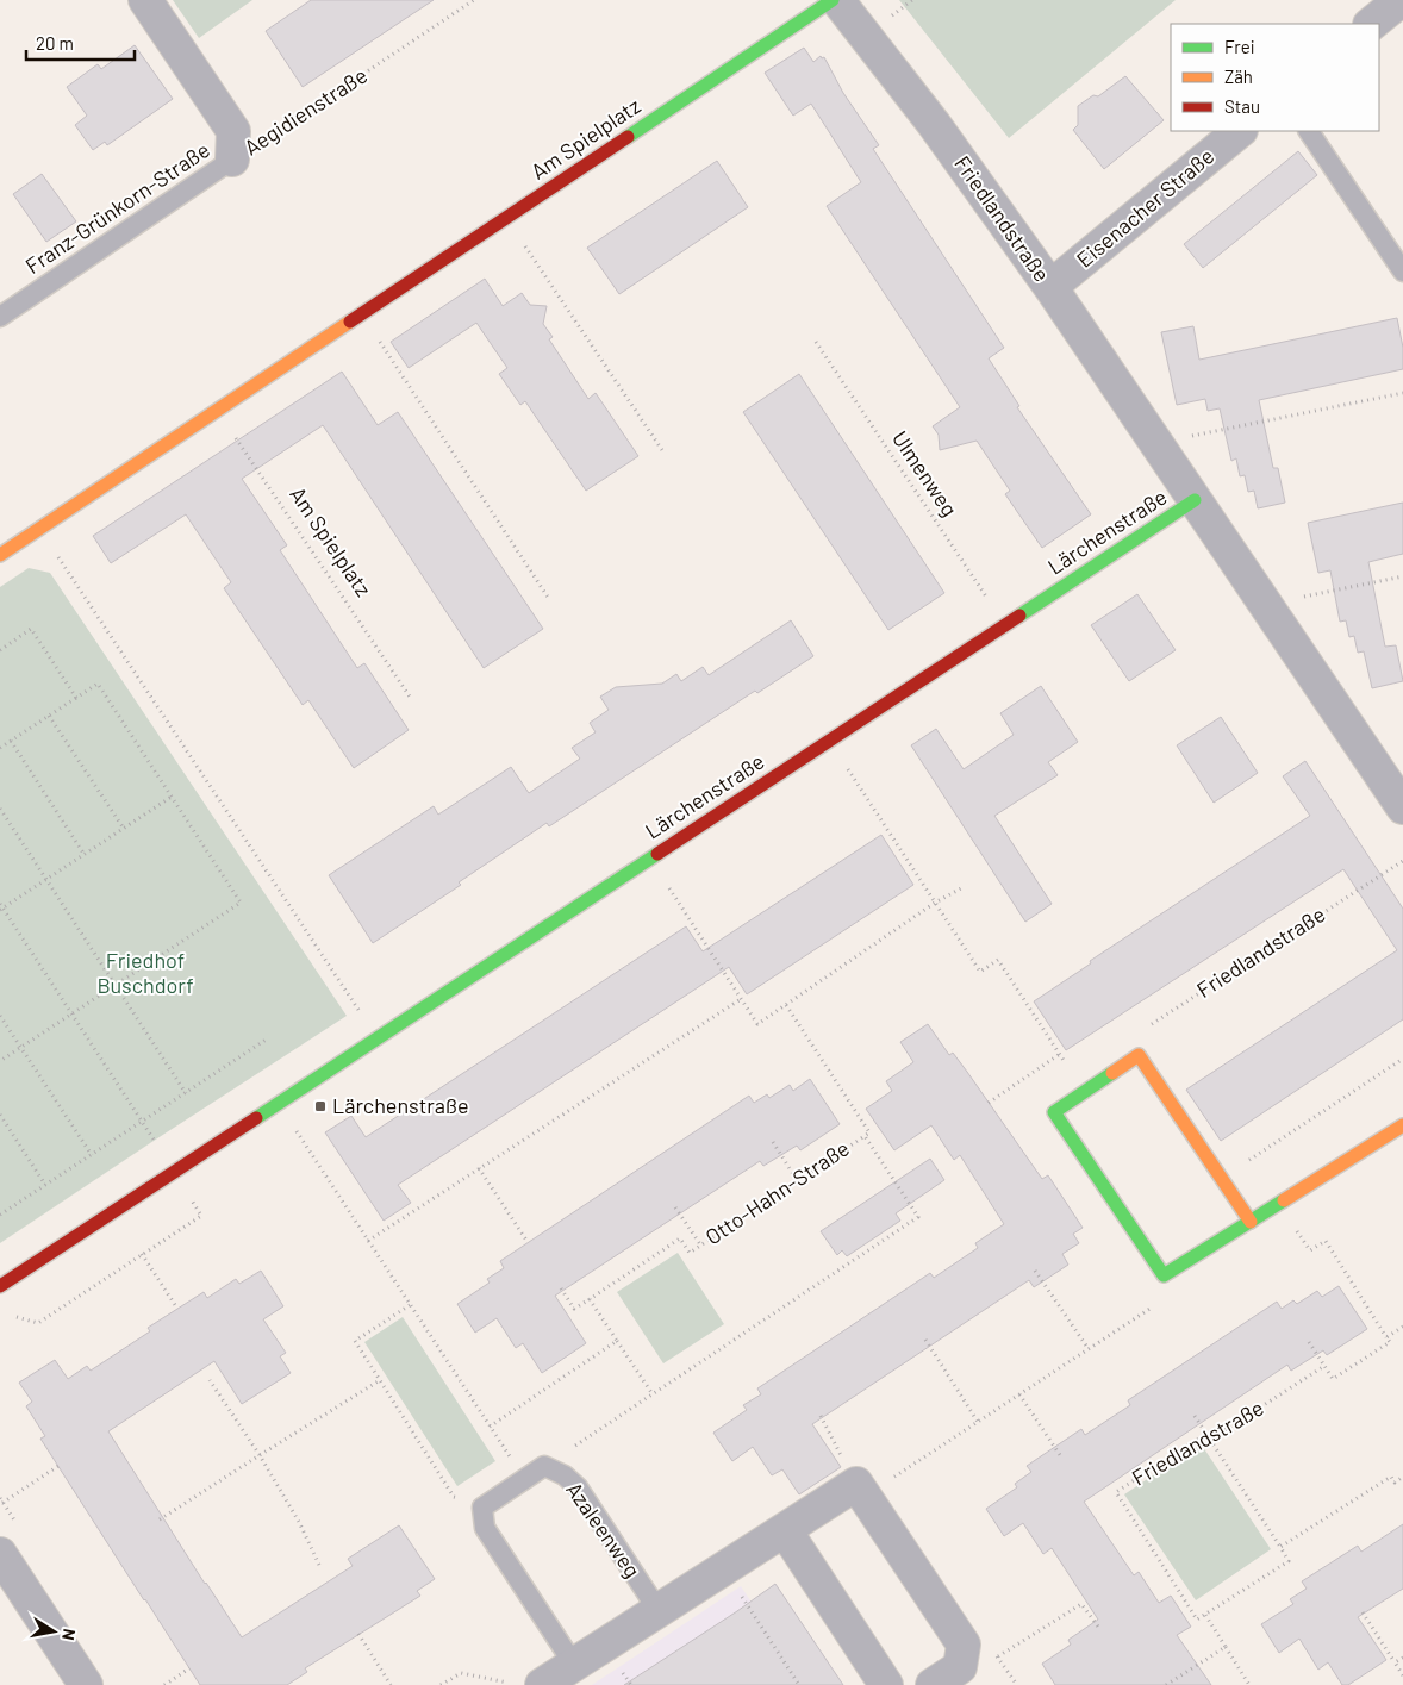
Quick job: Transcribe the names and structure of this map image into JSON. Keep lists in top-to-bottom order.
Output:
{
  "streets": {
    "street": [
      "Aegidienstraße",
      "Am Spielplatz",
      "Eisenacher Straße",
      "Friedlandstraße",
      "Lärchenstraße"
    ],
    "lane": ["Franz-Grünkorn-Straße", "Azaleenweg"],
    "path": ["Ulmenweg", "Otto-Hahn-Straße"]
  },
  "crossings": [
    ["Aegidienstraße", "Franz-Grünkorn-Straße"],
    ["Eisenacher Straße", "Friedlandstraße"],
    ["Friedlandstraße", "Lärchenstraße"],
    ["Ulmenweg", "Lärchenstraße"],
    ["Otto-Hahn-Straße", "Azaleenweg"]
  ],
  "parks": ["Friedhof Buschdorf"],
  "places": {
    "transit": ["Lärchenstraße"]
  },
  "legend": ["Frei", "Zäh", "Stau"],
  "scale_bar": "20 m",
  "north": "right"
}
